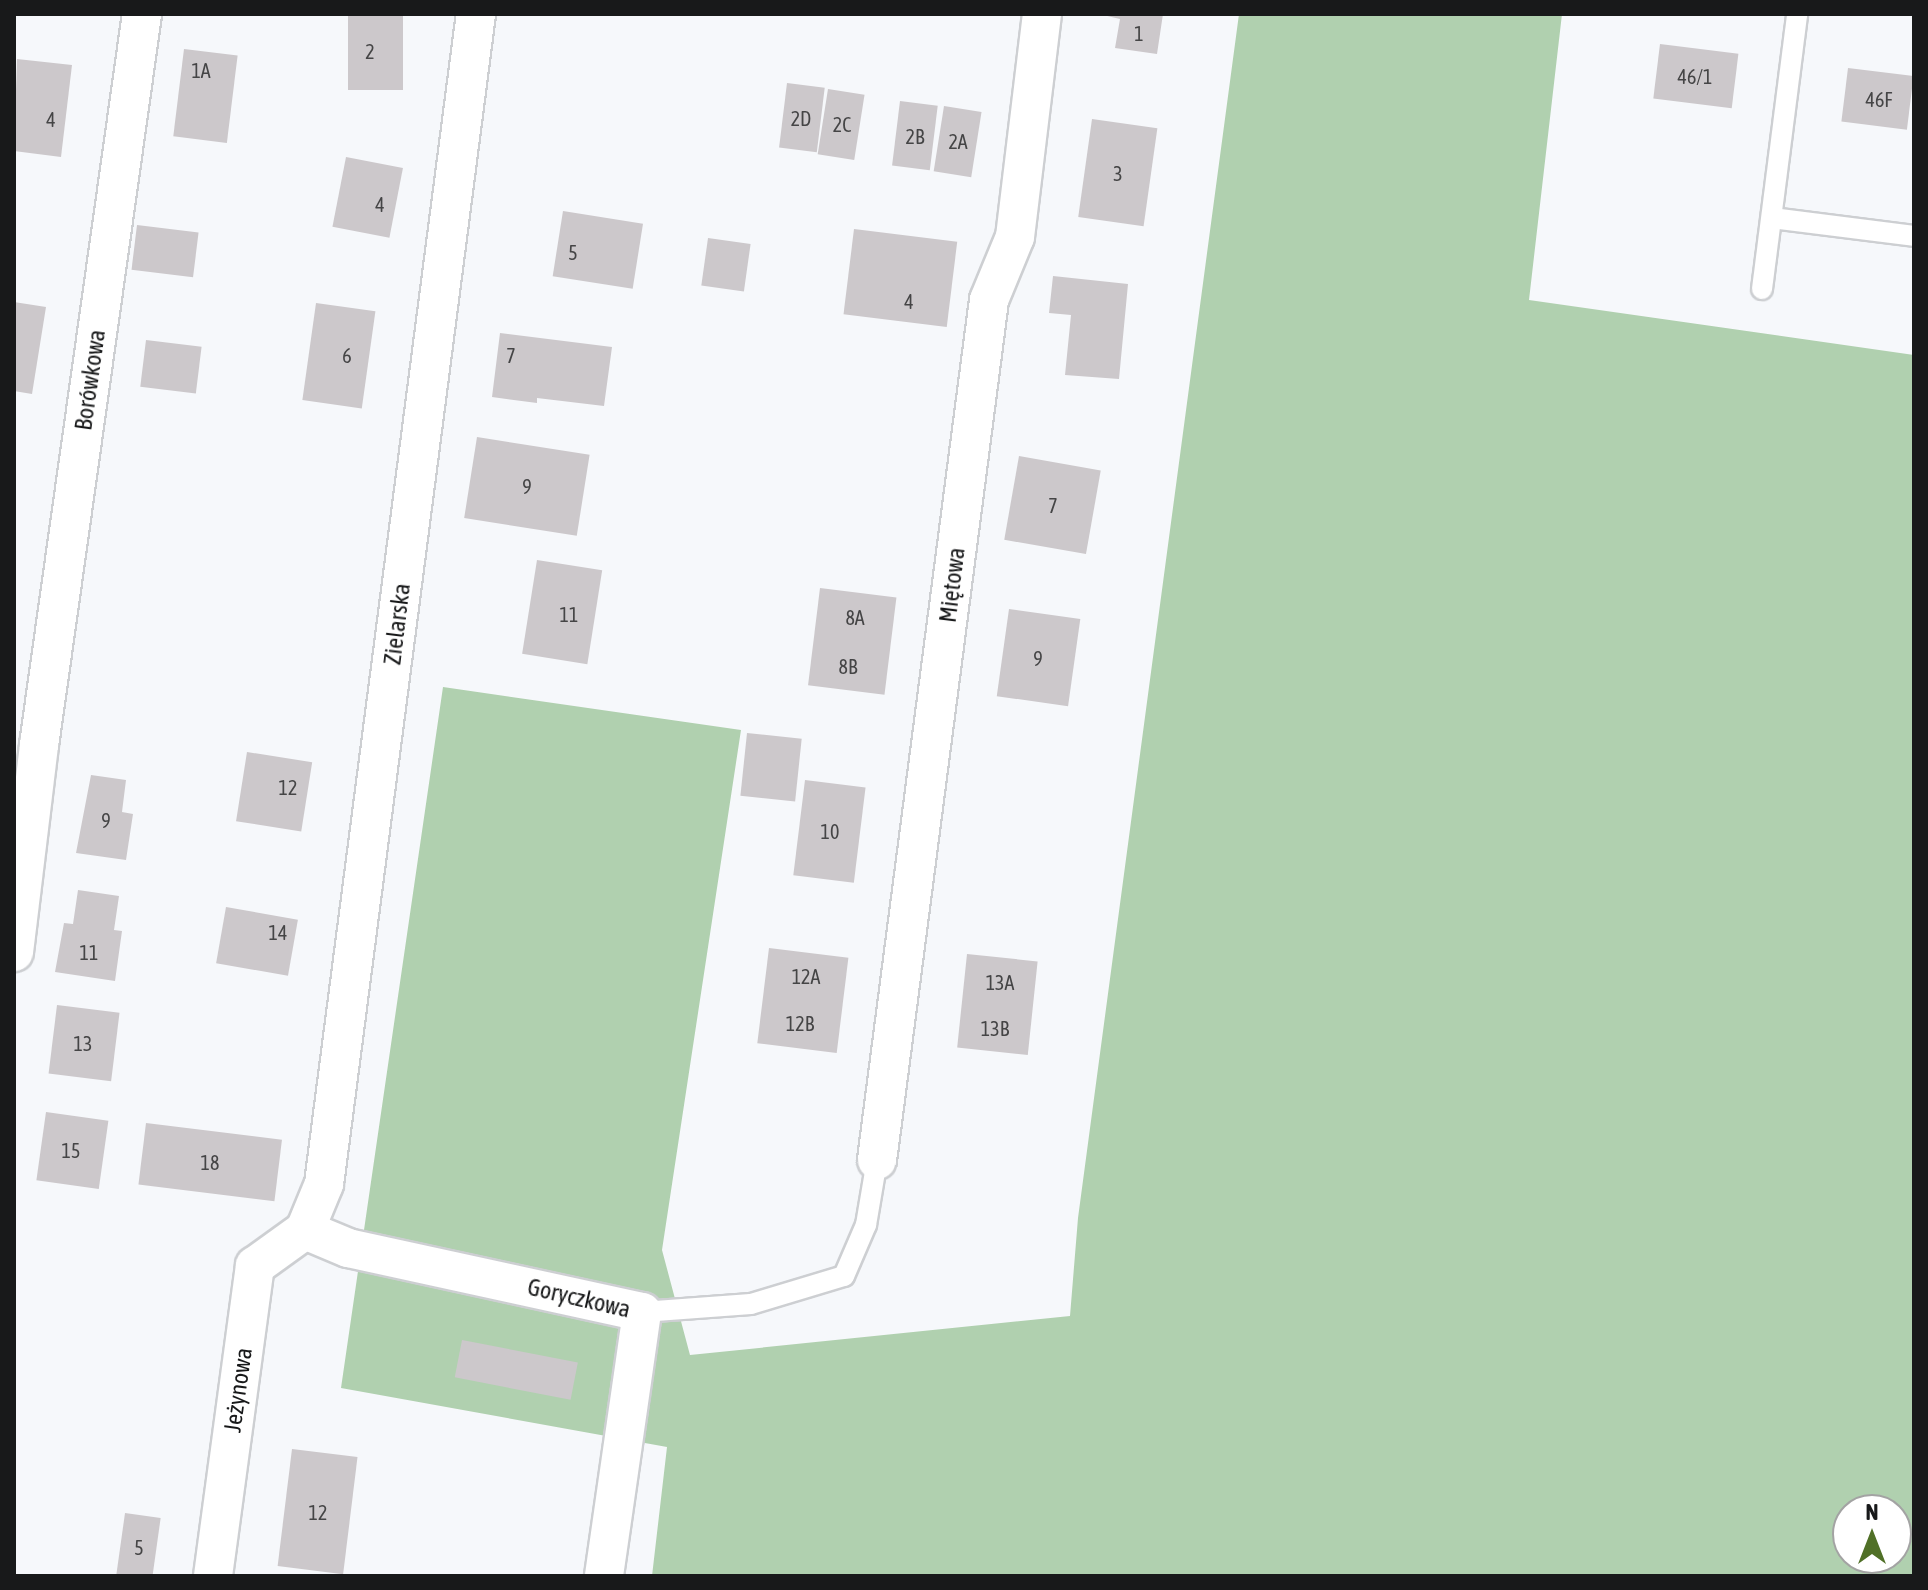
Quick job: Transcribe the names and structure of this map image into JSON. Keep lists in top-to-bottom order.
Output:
{
  "streets": {
    "street": [
      "Borówkowa",
      "Miętowa",
      "Zielarska",
      "Goryczkowa",
      "Jeżynowa"
    ]
  },
  "crossings": [
    ["Zielarska", "Goryczkowa"],
    ["Zielarska", "Jeżynowa"],
    ["Goryczkowa", "Jeżynowa"]
  ],
  "house_numbers": [
    "1",
    "2",
    "1A",
    "46/1",
    "46F",
    "2D",
    "4",
    "2C",
    "2B",
    "2A",
    "3",
    "4",
    "5",
    "4",
    "6",
    "7",
    "9",
    "7",
    "11",
    "8A",
    "9",
    "8B",
    "12",
    "9",
    "10",
    "14",
    "11",
    "12A",
    "13A",
    "12B",
    "13B",
    "13",
    "15",
    "18",
    "12",
    "5"
  ],
  "north": "top"
}
